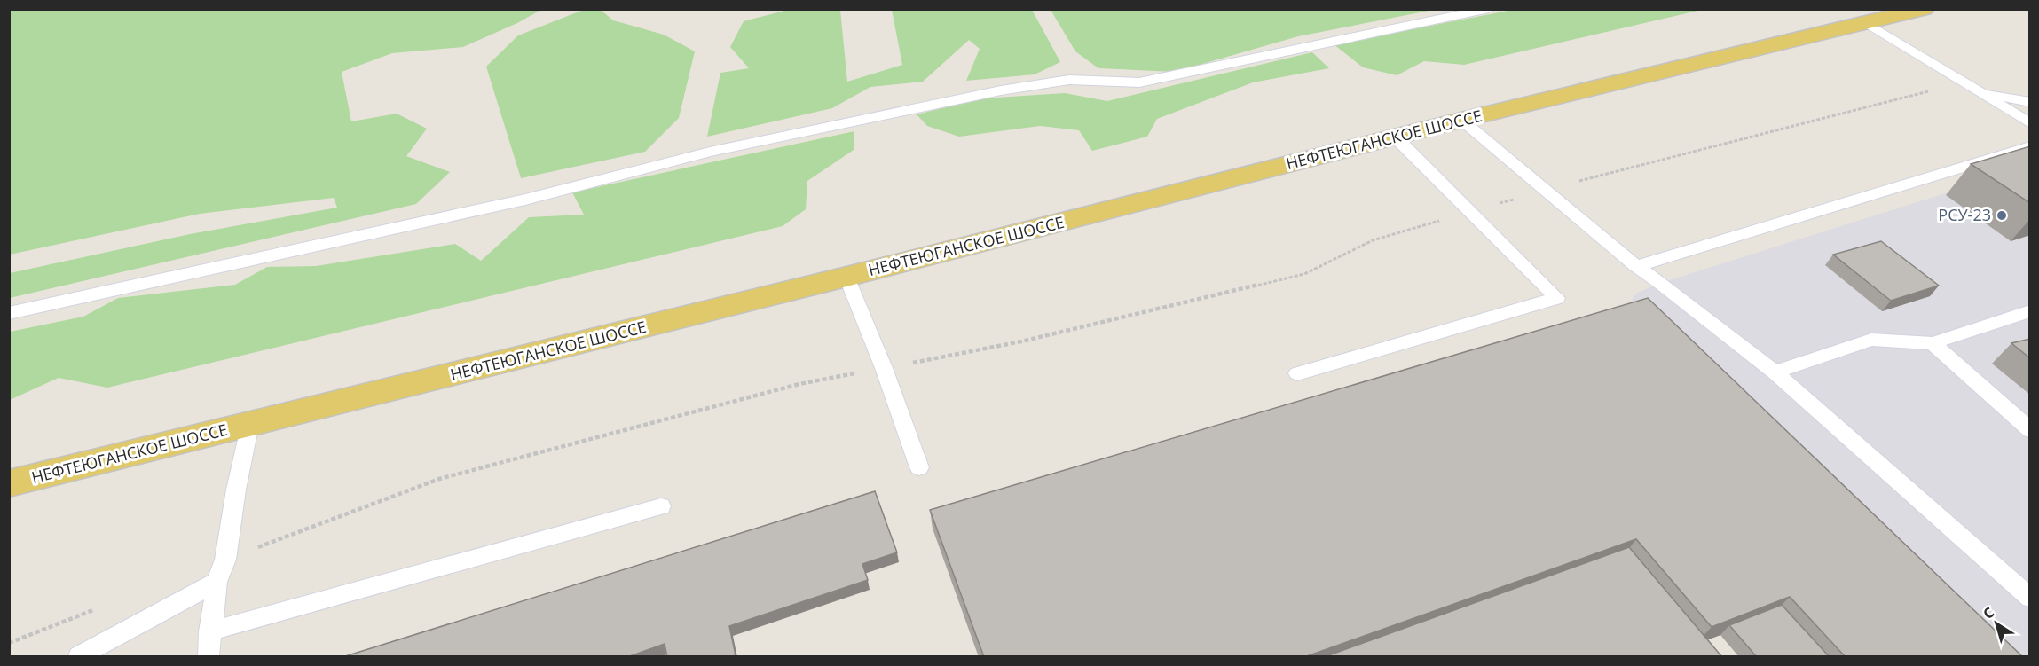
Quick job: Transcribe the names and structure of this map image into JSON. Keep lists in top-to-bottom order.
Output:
{
  "streets": {
    "main road": ["НЕФТЕЮГАНСКОЕ ШОССЕ"]
  },
  "places": ["РСУ-23"],
  "north": "top left"
}
